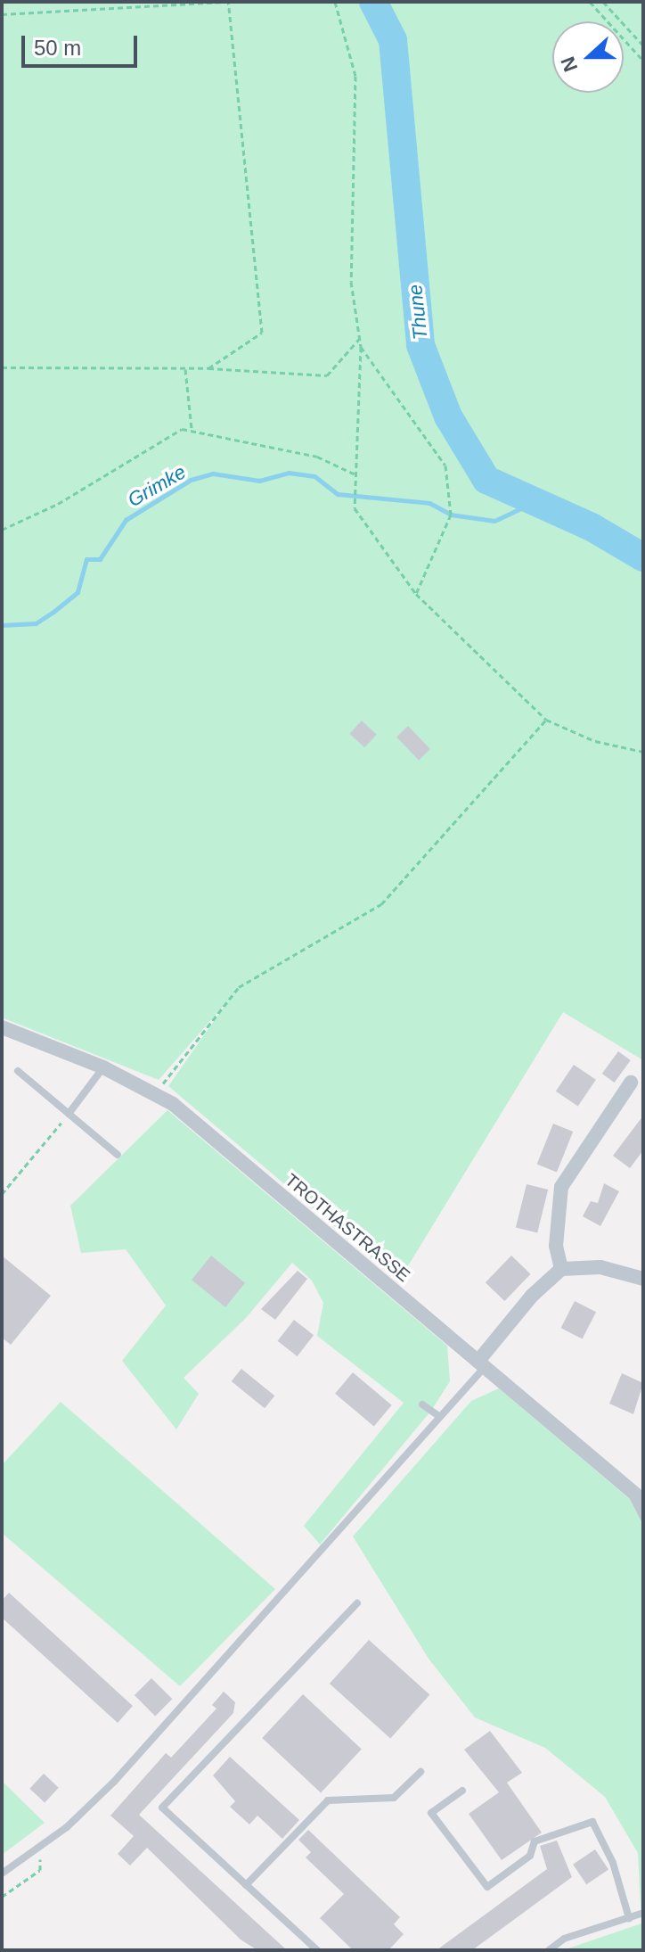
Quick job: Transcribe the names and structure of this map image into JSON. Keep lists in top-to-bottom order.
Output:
{
  "streets": {
    "street": ["TROTHASTRASSE"]
  },
  "water": ["Thune", "Grimke"],
  "scale_bar": "50 m",
  "north": "left"
}
